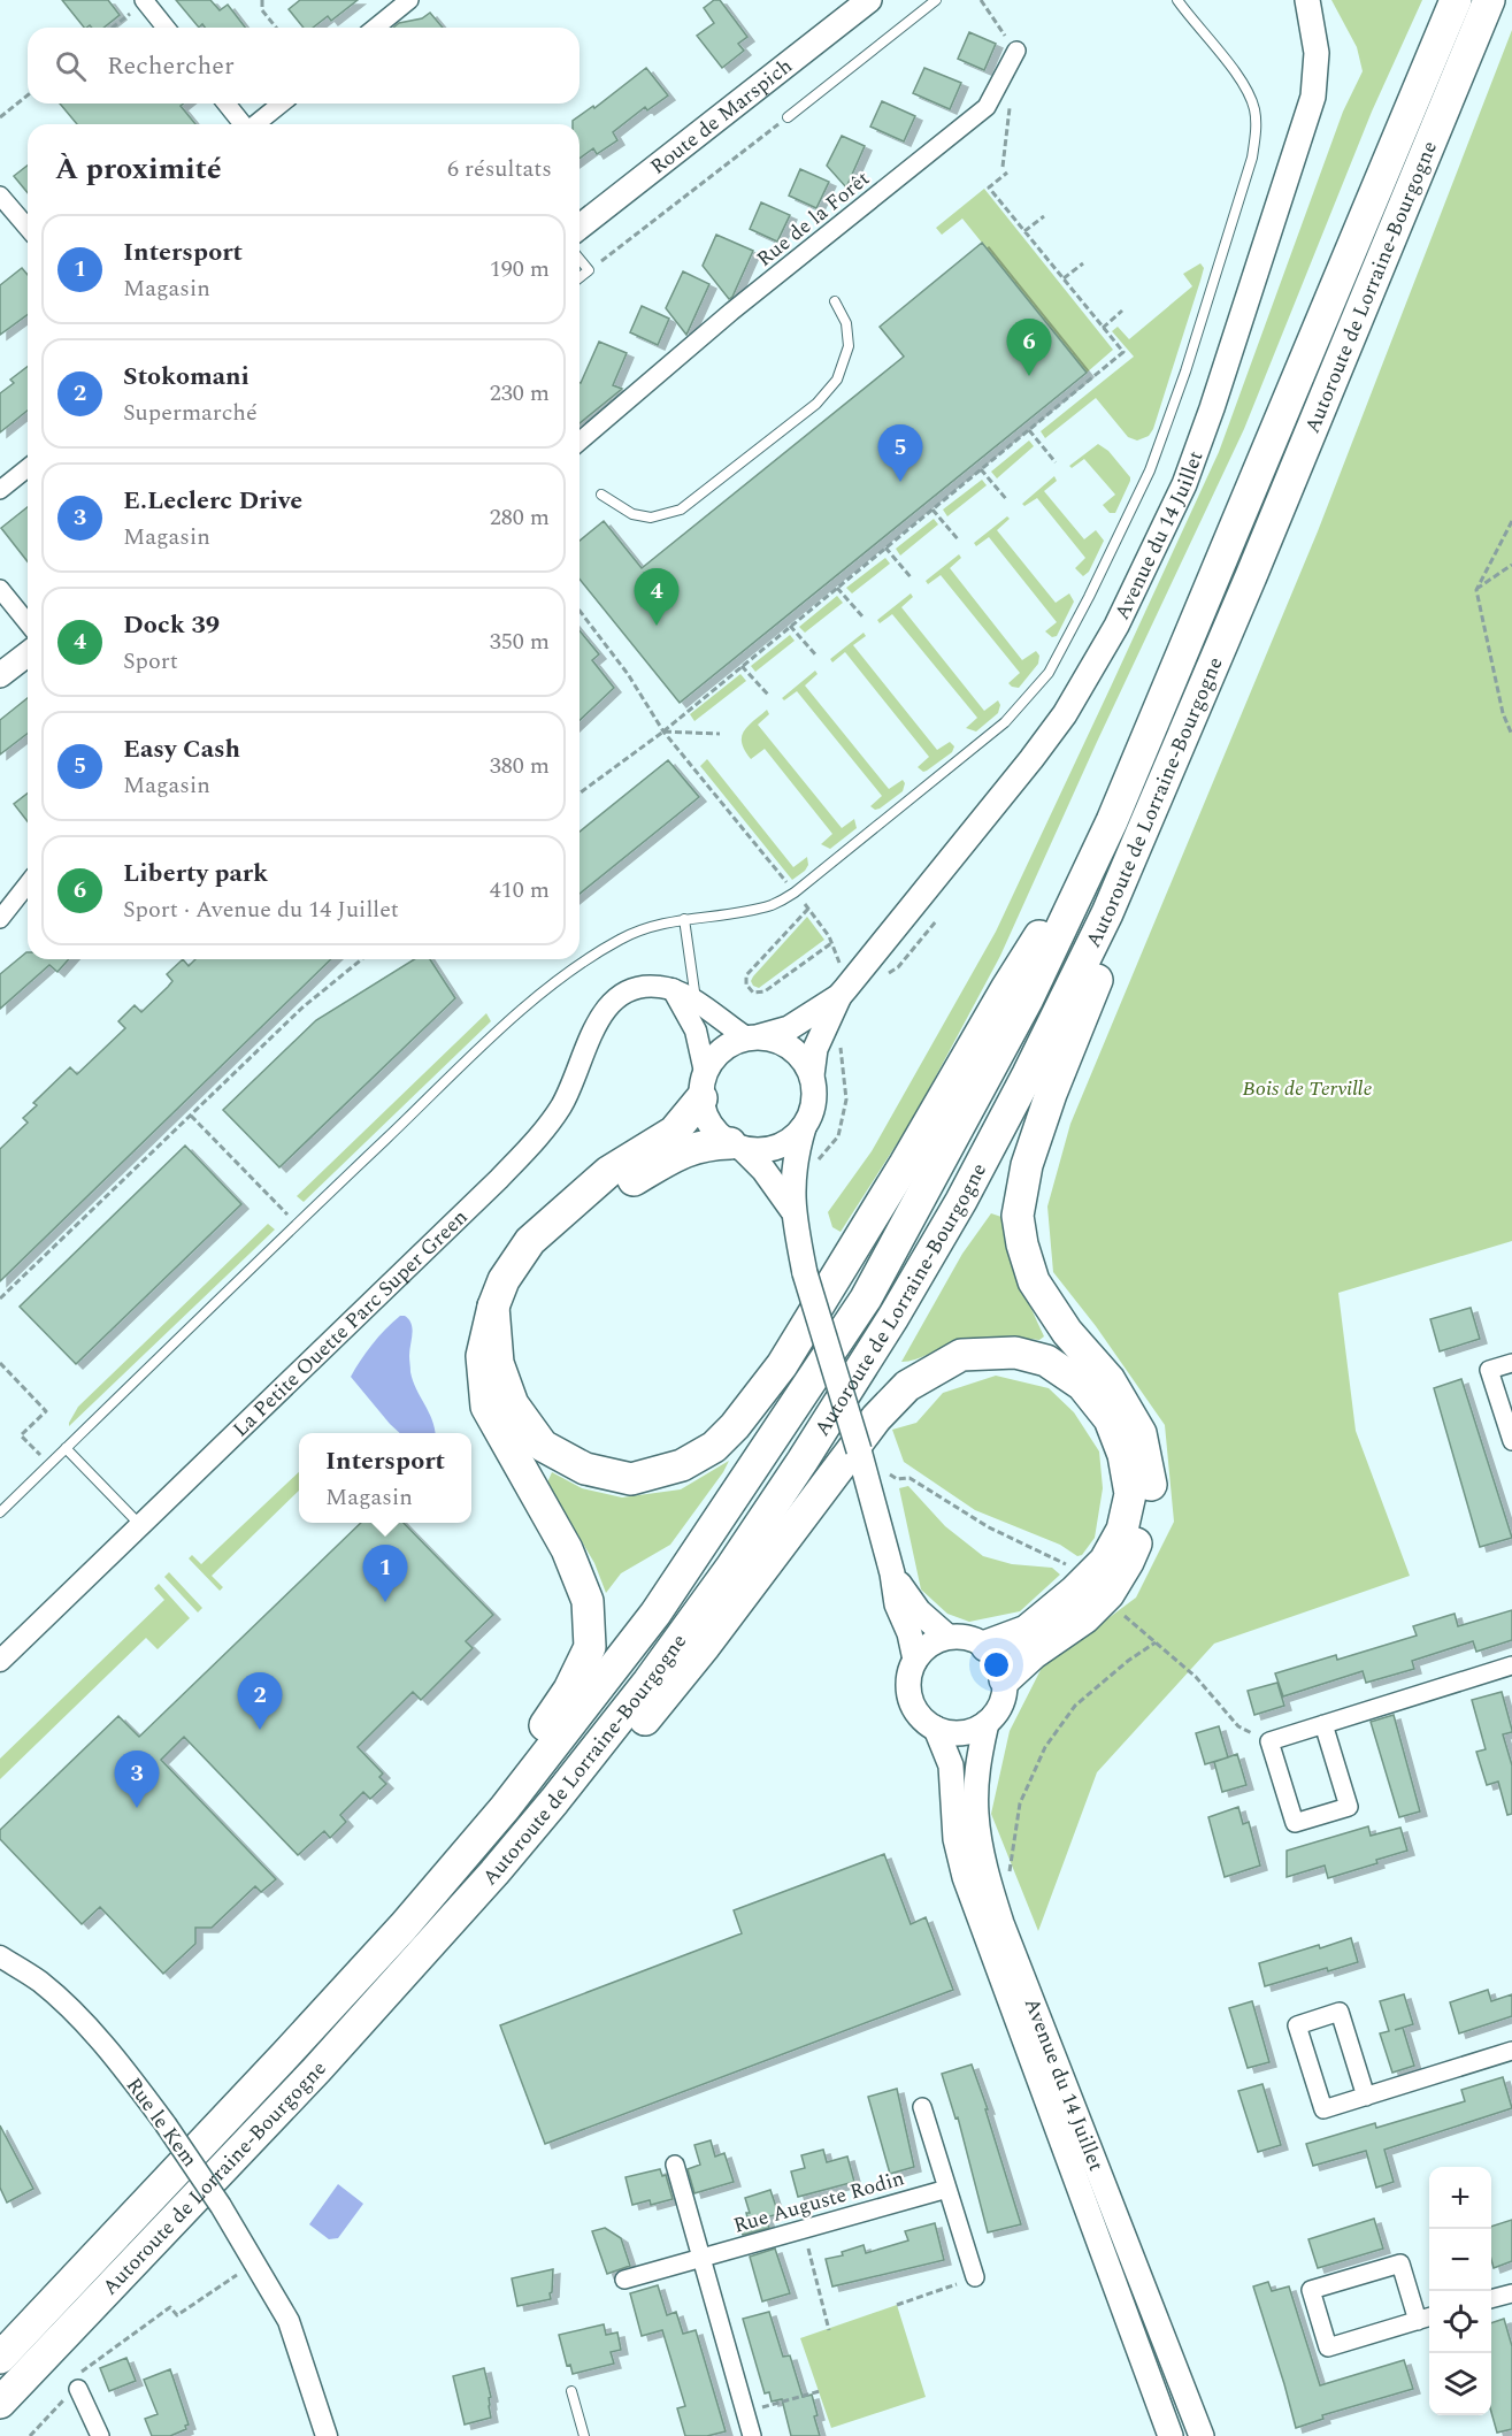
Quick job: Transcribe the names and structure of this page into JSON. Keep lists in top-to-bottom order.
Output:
{
  "streets": {
    "highway": ["Autoroute de Lorraine-Bourgogne"],
    "main road": ["Route de Marspich", "Avenue du 14 Juillet"],
    "street": [
      "Rue de la Forêt",
      "La Petite Ouette Parc Super Green",
      "Rue le Kem",
      "Rue Auguste Rodin"
    ]
  },
  "crossings": [
    ["Avenue du 14 Juillet", "La Petite Ouette Parc Super Green"]
  ],
  "parks": ["Bois de Terville"],
  "page": {
    "search": "Rechercher",
    "heading": ["À proximité", "6 résultats"],
    "list": [
      {
        "mark": "1",
        "name": "Intersport",
        "note": "Magasin",
        "value": "190 m"
      },
      {
        "mark": "2",
        "name": "Stokomani",
        "note": "Supermarché",
        "value": "230 m"
      },
      {
        "mark": "3",
        "name": "E.Leclerc Drive",
        "note": "Magasin",
        "value": "280 m"
      },
      {
        "mark": "4",
        "name": "Dock 39",
        "note": "Sport",
        "value": "350 m"
      },
      {
        "mark": "5",
        "name": "Easy Cash",
        "note": "Magasin",
        "value": "380 m"
      },
      {
        "mark": "6",
        "name": "Liberty park",
        "note": "Sport · Avenue du 14 Juillet",
        "value": "410 m"
      }
    ],
    "pins": [
      "6",
      "5",
      "4",
      "1",
      "2",
      "3"
    ],
    "popup": ["Intersport", "Magasin"],
    "map_buttons": ["+", "−"]
  }
}
